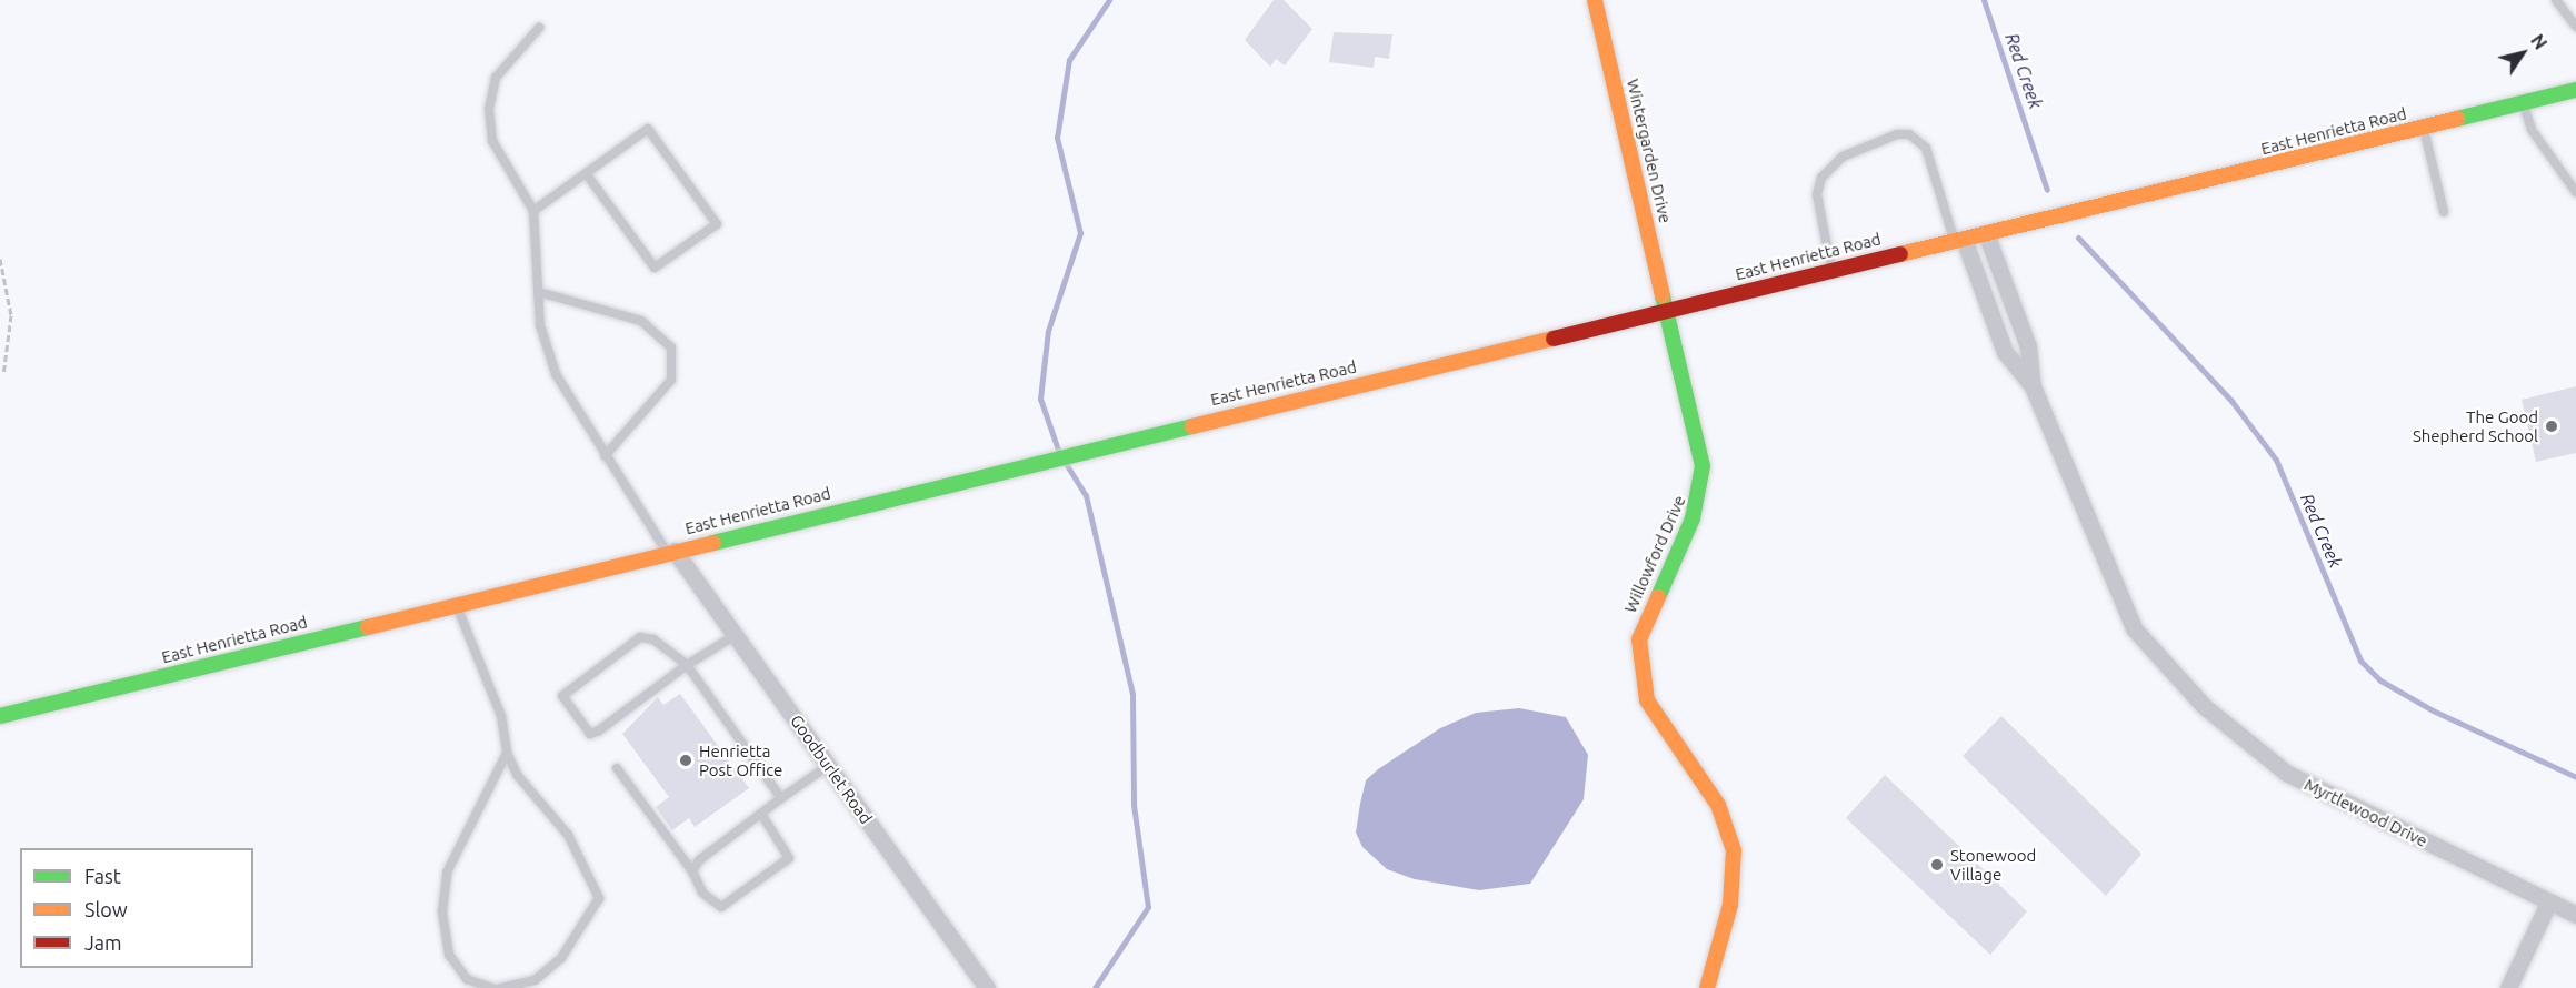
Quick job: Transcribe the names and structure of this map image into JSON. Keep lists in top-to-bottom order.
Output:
{
  "streets": {
    "main road": ["East Henrietta Road", "Wintergarden Drive", "Willowford Drive"],
    "street": ["Goodburlet Road", "Myrtlewood Drive"]
  },
  "crossings": [
    ["East Henrietta Road", "Wintergarden Drive"],
    ["East Henrietta Road", "Willowford Drive"],
    ["East Henrietta Road", "Goodburlet Road"],
    ["East Henrietta Road", "Myrtlewood Drive"],
    ["Wintergarden Drive", "Willowford Drive"]
  ],
  "water": ["Red Creek"],
  "places": ["The Good Shepherd School", "Henrietta Post Office", "Stonewood Village"],
  "legend": ["Fast", "Slow", "Jam"],
  "north": "top right"
}
